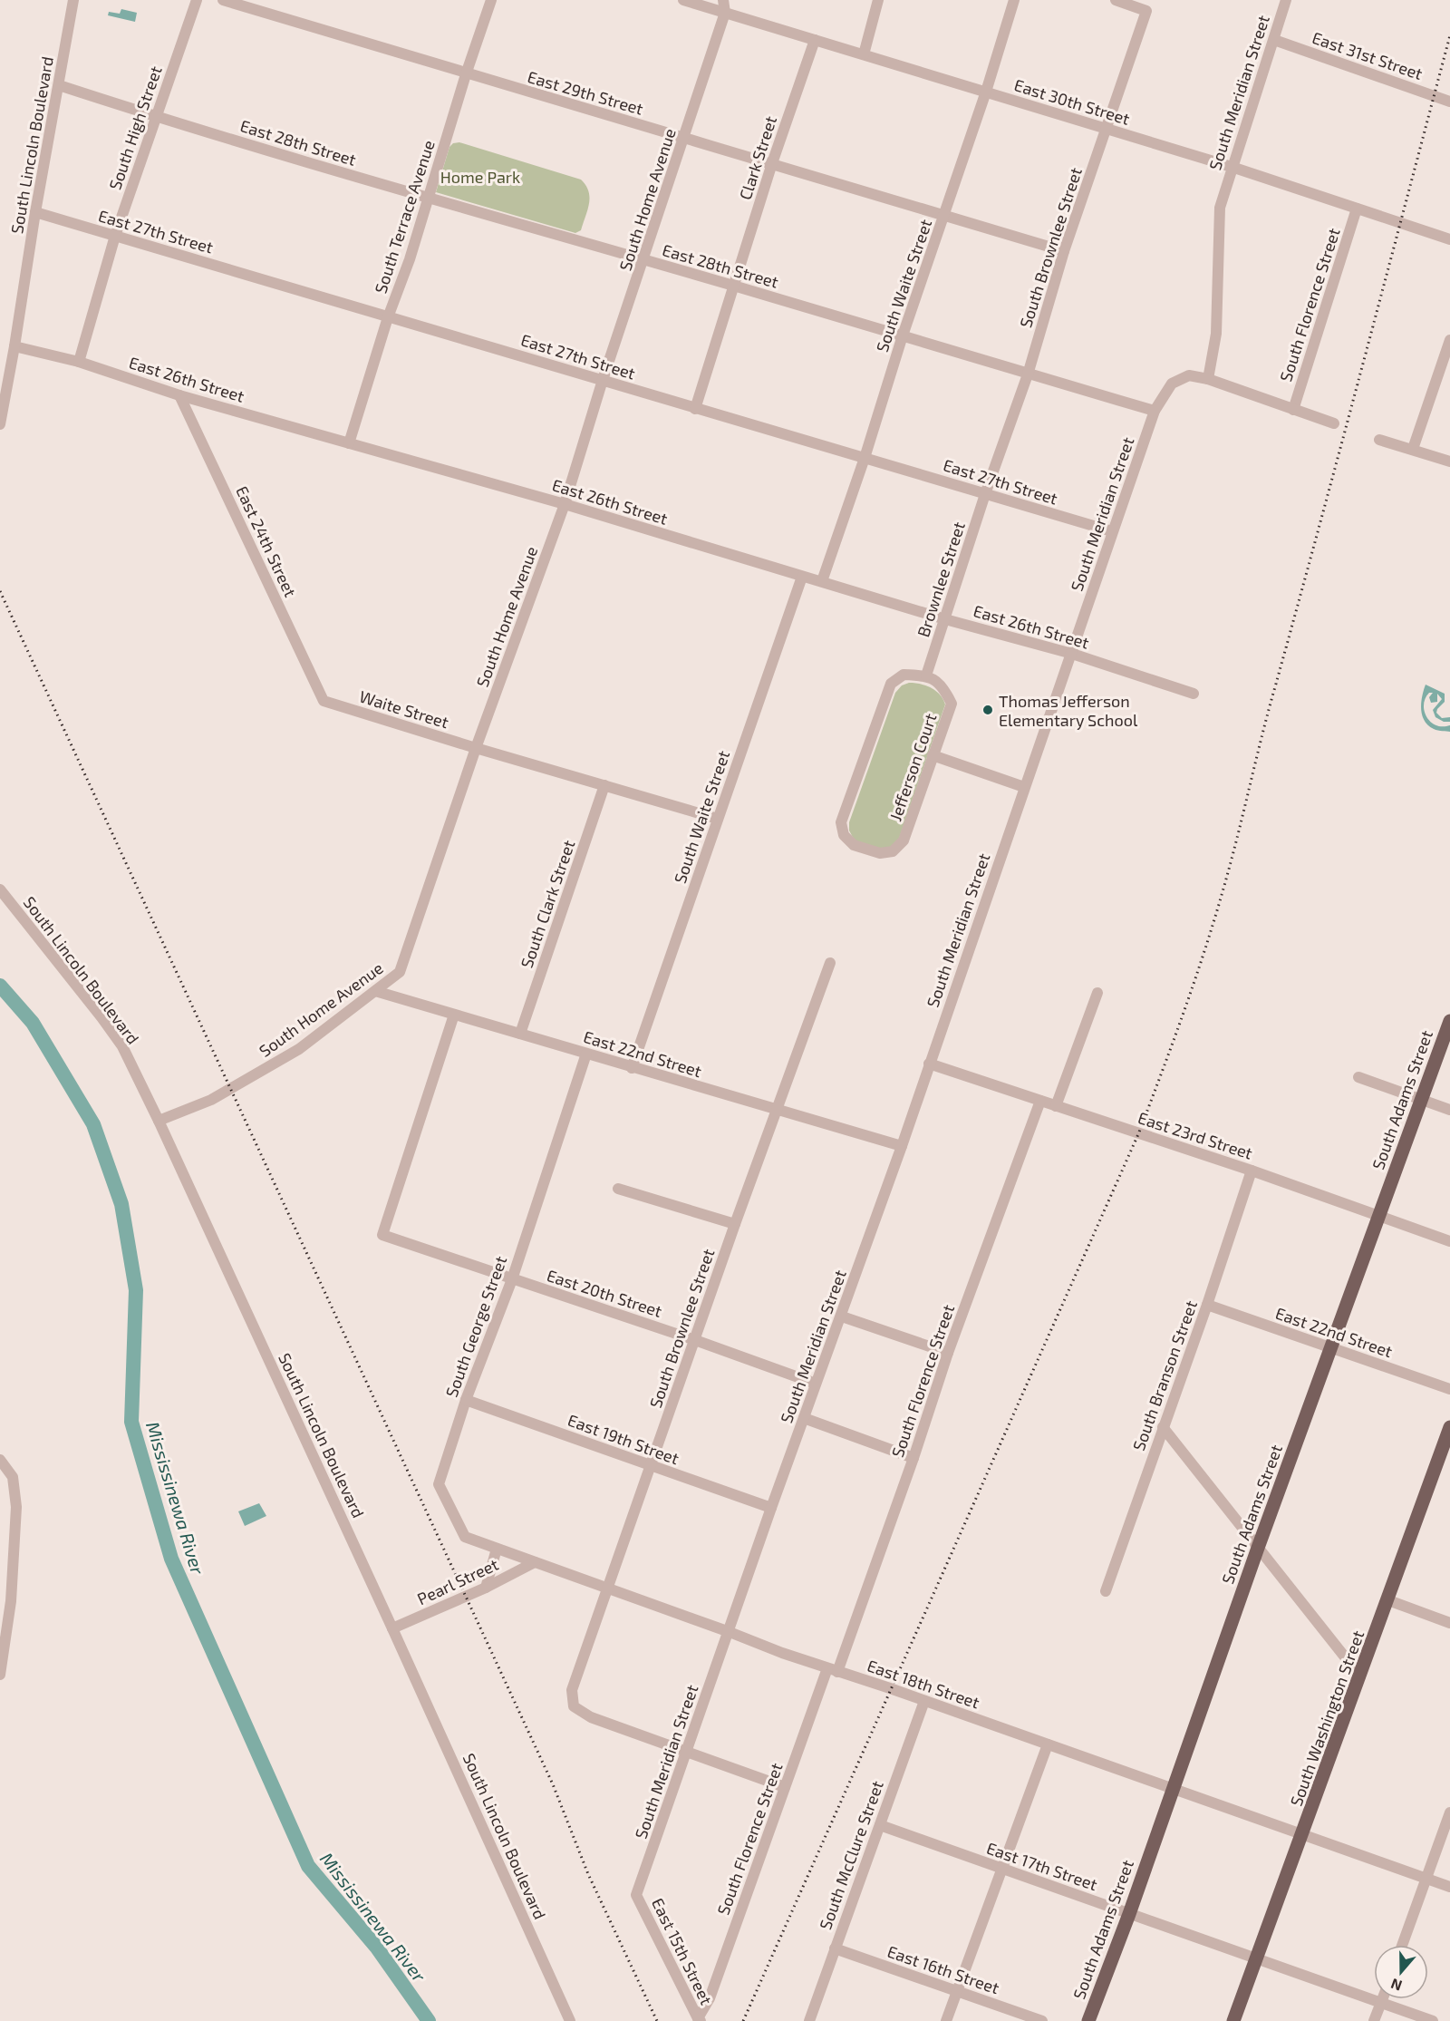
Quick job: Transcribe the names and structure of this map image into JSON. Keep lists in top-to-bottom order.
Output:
{
  "streets": {
    "main road": ["South Adams Street", "South Washington Street"],
    "street": [
      "East 31st Street",
      "East 29th Street",
      "South Meridian Street",
      "East 30th Street",
      "South High Street",
      "East 28th Street",
      "South Lincoln Boulevard",
      "Clark Street",
      "South Home Avenue",
      "South Terrace Avenue",
      "East 27th Street",
      "South Brownlee Street",
      "South Waite Street",
      "South Florence Street",
      "East 26th Street",
      "East 24th Street",
      "Brownlee Street",
      "Waite Street",
      "Jefferson Court",
      "South Clark Street",
      "East 22nd Street",
      "East 23rd Street",
      "East 20th Street",
      "South George Street",
      "South Branson Street",
      "East 19th Street",
      "Pearl Street",
      "East 18th Street",
      "South McClure Street",
      "East 17th Street",
      "East 15th Street",
      "East 16th Street"
    ]
  },
  "crossings": [
    ["East 31st Street", "South Meridian Street"],
    ["East 29th Street", "Clark Street"],
    ["East 29th Street", "South Home Avenue"],
    ["East 29th Street", "South Terrace Avenue"],
    ["East 29th Street", "South Brownlee Street"],
    ["East 29th Street", "South Waite Street"],
    ["South Meridian Street", "East 30th Street"],
    ["South Meridian Street", "East 28th Street"],
    ["South Meridian Street", "East 27th Street"],
    ["South Meridian Street", "South Brownlee Street"],
    ["South Meridian Street", "East 26th Street"],
    ["South Meridian Street", "East 22nd Street"],
    ["South Meridian Street", "East 23rd Street"],
    ["South Meridian Street", "East 20th Street"],
    ["South Meridian Street", "East 19th Street"],
    ["South Meridian Street", "East 18th Street"],
    ["South Meridian Street", "East 15th Street"],
    ["East 30th Street", "Clark Street"],
    ["East 30th Street", "South Home Avenue"],
    ["East 30th Street", "South Brownlee Street"],
    ["East 30th Street", "South Waite Street"],
    ["East 30th Street", "South Florence Street"],
    ["South High Street", "East 28th Street"],
    ["South High Street", "East 27th Street"],
    ["South High Street", "East 26th Street"],
    ["East 28th Street", "South Lincoln Boulevard"],
    ["East 28th Street", "Clark Street"],
    ["East 28th Street", "South Home Avenue"],
    ["East 28th Street", "South Terrace Avenue"],
    ["East 28th Street", "South Brownlee Street"],
    ["East 28th Street", "South Waite Street"],
    ["South Lincoln Boulevard", "South Home Avenue"],
    ["South Lincoln Boulevard", "East 27th Street"],
    ["South Lincoln Boulevard", "East 26th Street"],
    ["South Lincoln Boulevard", "Pearl Street"],
    ["South Home Avenue", "East 27th Street"],
    ["South Home Avenue", "East 26th Street"],
    ["South Home Avenue", "Waite Street"],
    ["South Home Avenue", "East 22nd Street"],
    ["South Terrace Avenue", "East 27th Street"],
    ["South Terrace Avenue", "East 26th Street"],
    ["East 27th Street", "South Brownlee Street"],
    ["East 27th Street", "South Waite Street"],
    ["East 27th Street", "Brownlee Street"],
    ["South Brownlee Street", "Brownlee Street"],
    ["South Brownlee Street", "East 22nd Street"],
    ["South Brownlee Street", "East 20th Street"],
    ["South Brownlee Street", "East 19th Street"],
    ["South Brownlee Street", "East 18th Street"],
    ["South Waite Street", "East 26th Street"],
    ["South Waite Street", "East 22nd Street"],
    ["South Florence Street", "East 23rd Street"],
    ["South Florence Street", "East 18th Street"],
    ["South Florence Street", "East 15th Street"],
    ["East 26th Street", "East 24th Street"],
    ["East 26th Street", "Brownlee Street"],
    ["East 24th Street", "Waite Street"],
    ["Brownlee Street", "Jefferson Court"],
    ["South Clark Street", "East 22nd Street"],
    ["East 22nd Street", "South Adams Street"],
    ["East 22nd Street", "East 20th Street"],
    ["East 22nd Street", "South George Street"],
    ["East 22nd Street", "South Branson Street"],
    ["South Adams Street", "East 23rd Street"],
    ["South Adams Street", "East 18th Street"],
    ["South Adams Street", "East 17th Street"],
    ["East 23rd Street", "South Branson Street"],
    ["East 20th Street", "South George Street"],
    ["South George Street", "East 19th Street"],
    ["South George Street", "Pearl Street"],
    ["South George Street", "East 18th Street"],
    ["Pearl Street", "East 18th Street"],
    ["East 18th Street", "South Washington Street"],
    ["East 18th Street", "South McClure Street"],
    ["South Washington Street", "East 17th Street"],
    ["South McClure Street", "East 17th Street"],
    ["South McClure Street", "East 16th Street"]
  ],
  "water": ["Mississinewa River"],
  "parks": ["Home Park"],
  "places": ["Thomas Jefferson Elementary School"],
  "north": "bottom"
}
